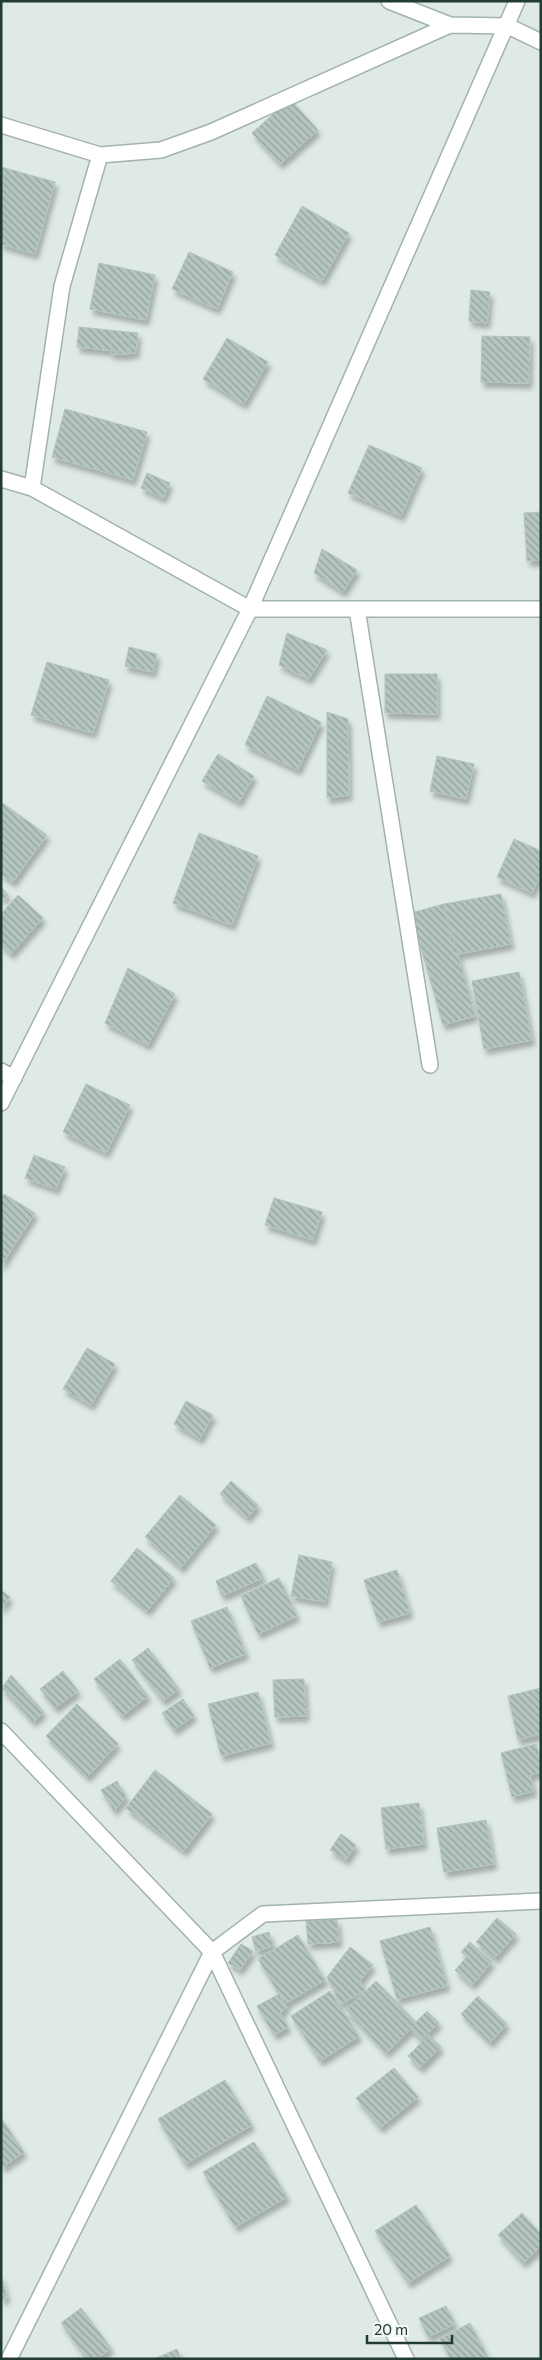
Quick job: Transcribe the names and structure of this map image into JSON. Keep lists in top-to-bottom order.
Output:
{
  "scale_bar": "20 m"
}
